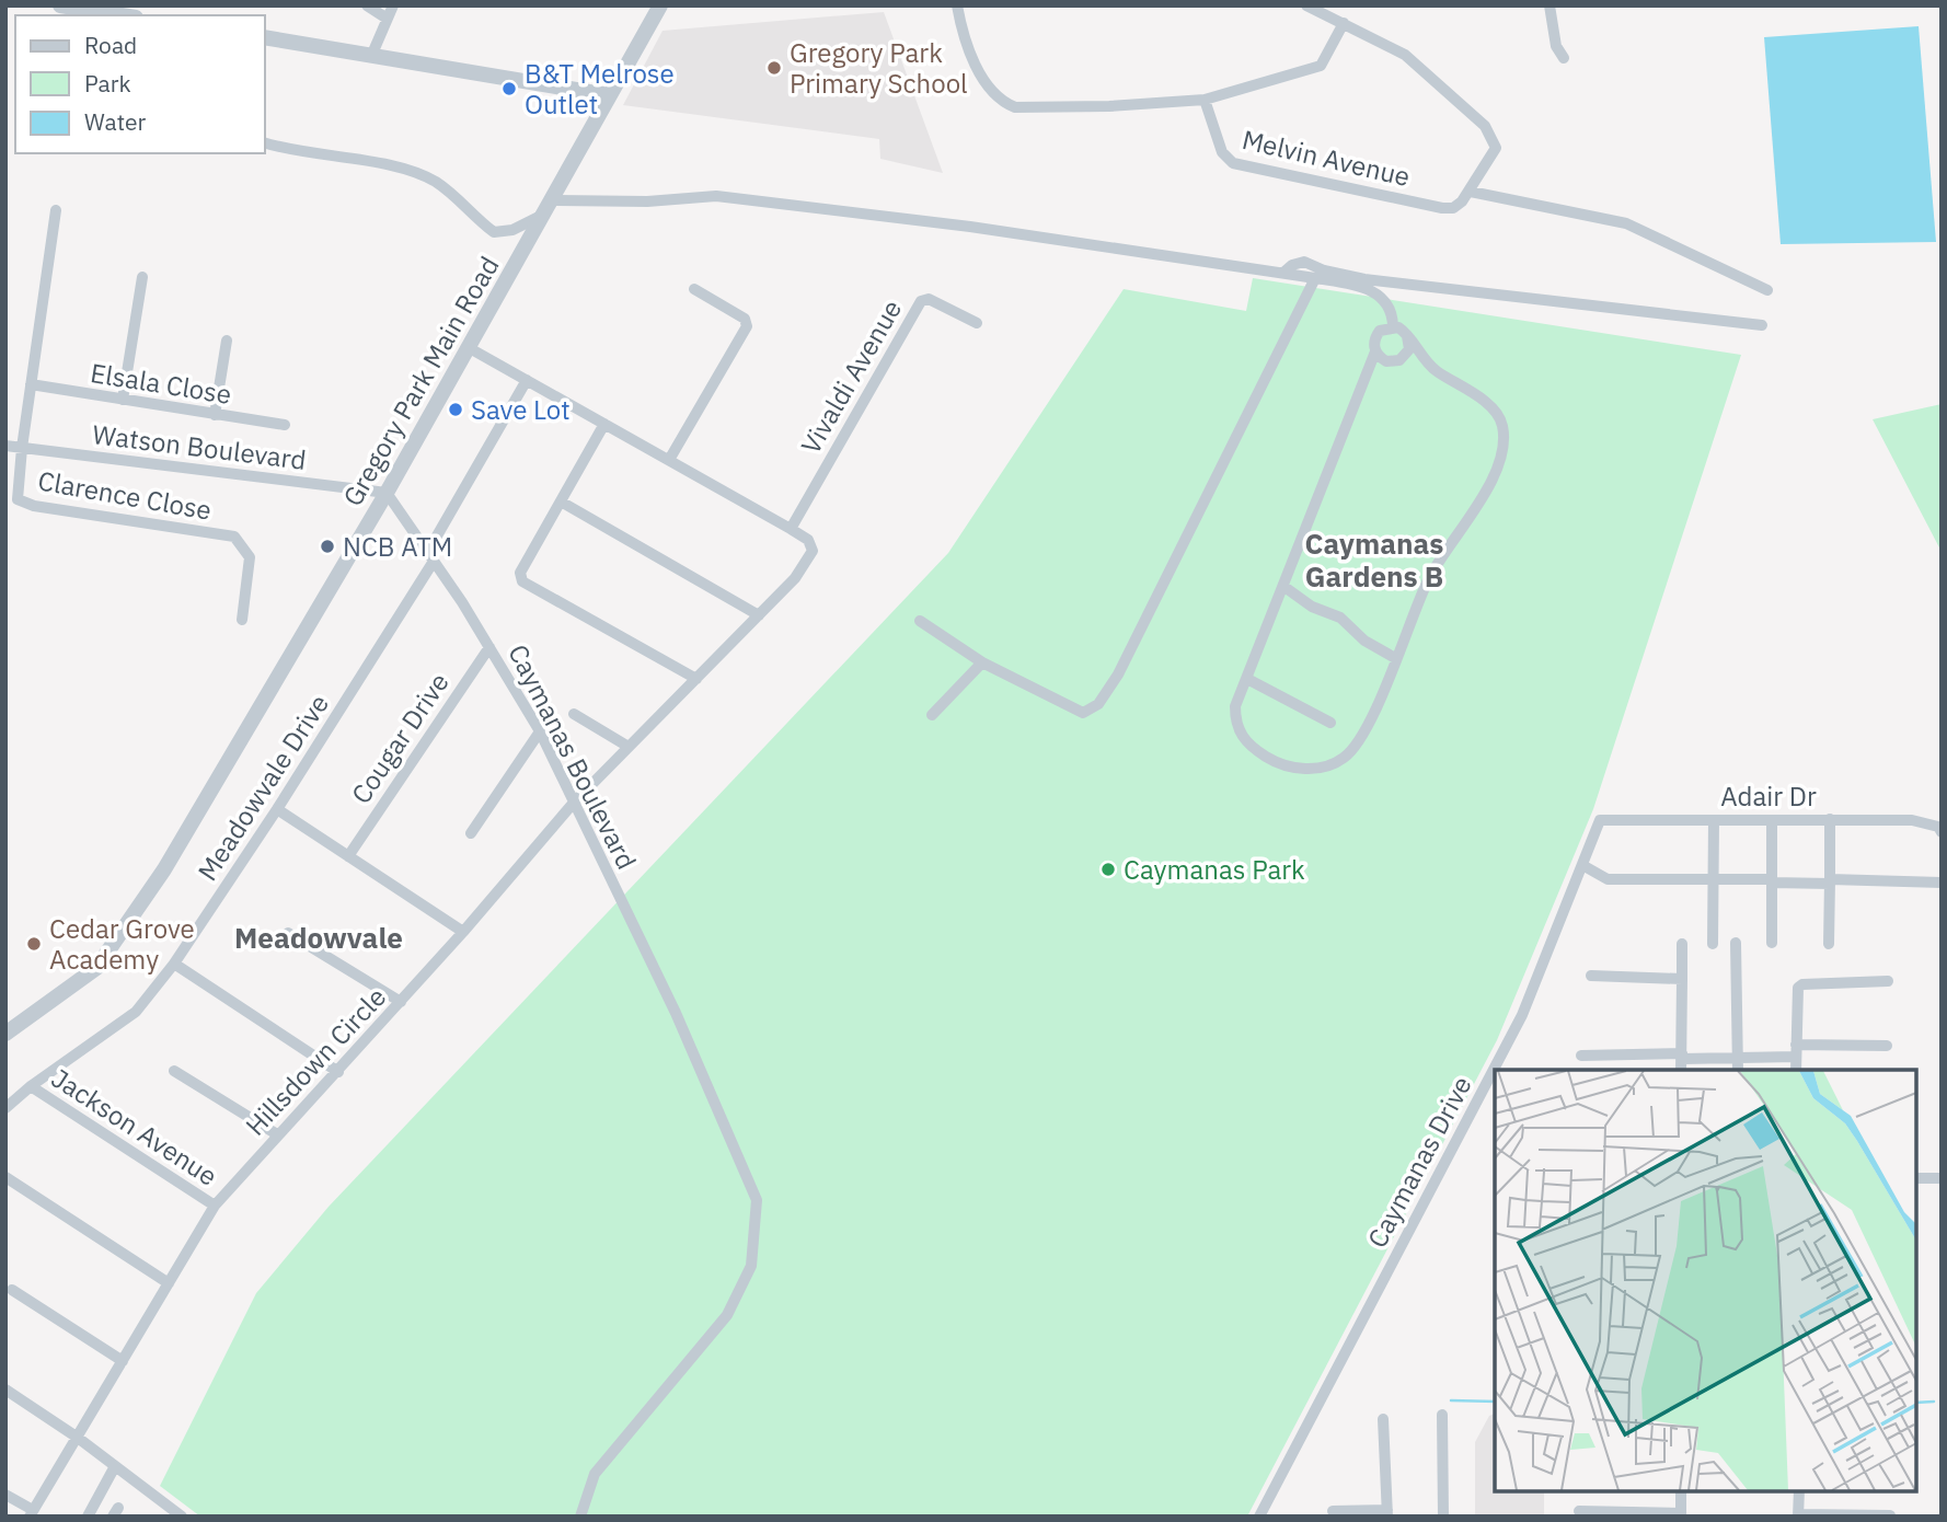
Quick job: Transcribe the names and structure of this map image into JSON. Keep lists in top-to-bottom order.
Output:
{
  "streets": {
    "street": [
      "Melvin Avenue",
      "Vivaldi Avenue",
      "Gregory Park Main Road",
      "Elsala Close",
      "Watson Boulevard",
      "Clarence Close",
      "Cougar Drive",
      "Caymanas Boulevard",
      "Meadowvale Drive",
      "Adair Dr",
      "Hillsdown Circle",
      "Jackson Avenue",
      "Caymanas Drive"
    ]
  },
  "crossings": [
    ["Vivaldi Avenue", "Hillsdown Circle"],
    ["Gregory Park Main Road", "Watson Boulevard"],
    ["Gregory Park Main Road", "Caymanas Boulevard"],
    ["Watson Boulevard", "Clarence Close"],
    ["Watson Boulevard", "Caymanas Boulevard"],
    ["Cougar Drive", "Caymanas Boulevard"],
    ["Caymanas Boulevard", "Meadowvale Drive"],
    ["Caymanas Boulevard", "Hillsdown Circle"],
    ["Meadowvale Drive", "Jackson Avenue"],
    ["Adair Dr", "Caymanas Drive"],
    ["Hillsdown Circle", "Jackson Avenue"]
  ],
  "districts": ["Caymanas Gardens B", "Meadowvale"],
  "places": [
    "Gregory Park Primary School",
    "B&T Melrose Outlet",
    "Save Lot",
    "NCB ATM",
    "Caymanas Park",
    "Cedar Grove Academy"
  ],
  "legend": ["Road", "Park", "Water"]
}
